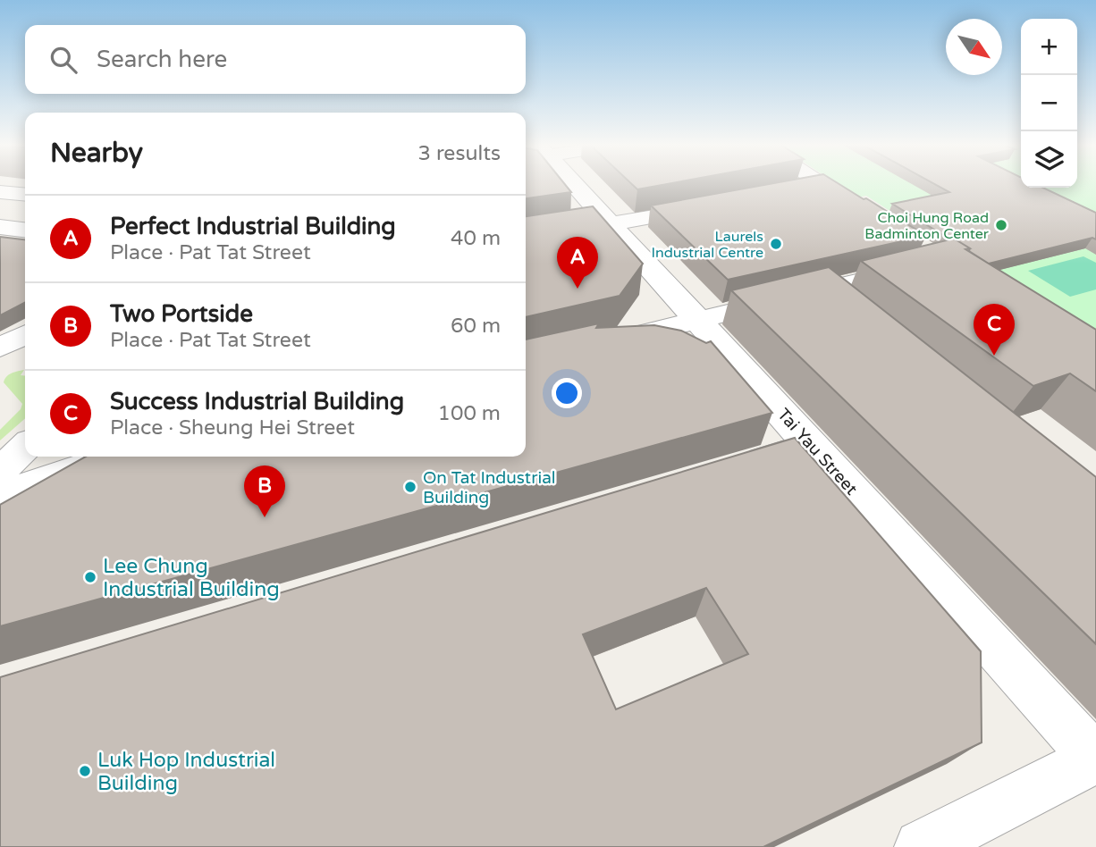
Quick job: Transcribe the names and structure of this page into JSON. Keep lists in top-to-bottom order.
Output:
{
  "streets": {
    "street": ["Tai Yau Street"]
  },
  "places": [
    "Choi Hung Road Badminton Center",
    "Laurels Industrial Centre",
    "On Tat Industrial Building",
    "Lee Chung Industrial Building",
    "Luk Hop Industrial Building"
  ],
  "north": "bottom right",
  "page": {
    "map_buttons": ["+", "−"],
    "search": "Search here",
    "heading": ["Nearby", "3 results"],
    "list": [
      {
        "mark": "A",
        "name": "Perfect Industrial Building",
        "note": "Place · Pat Tat Street",
        "value": "40 m"
      },
      {
        "mark": "B",
        "name": "Two Portside",
        "note": "Place · Pat Tat Street",
        "value": "60 m"
      },
      {
        "mark": "C",
        "name": "Success Industrial Building",
        "note": "Place · Sheung Hei Street",
        "value": "100 m"
      }
    ],
    "pins": ["A", "C", "B"]
  }
}
